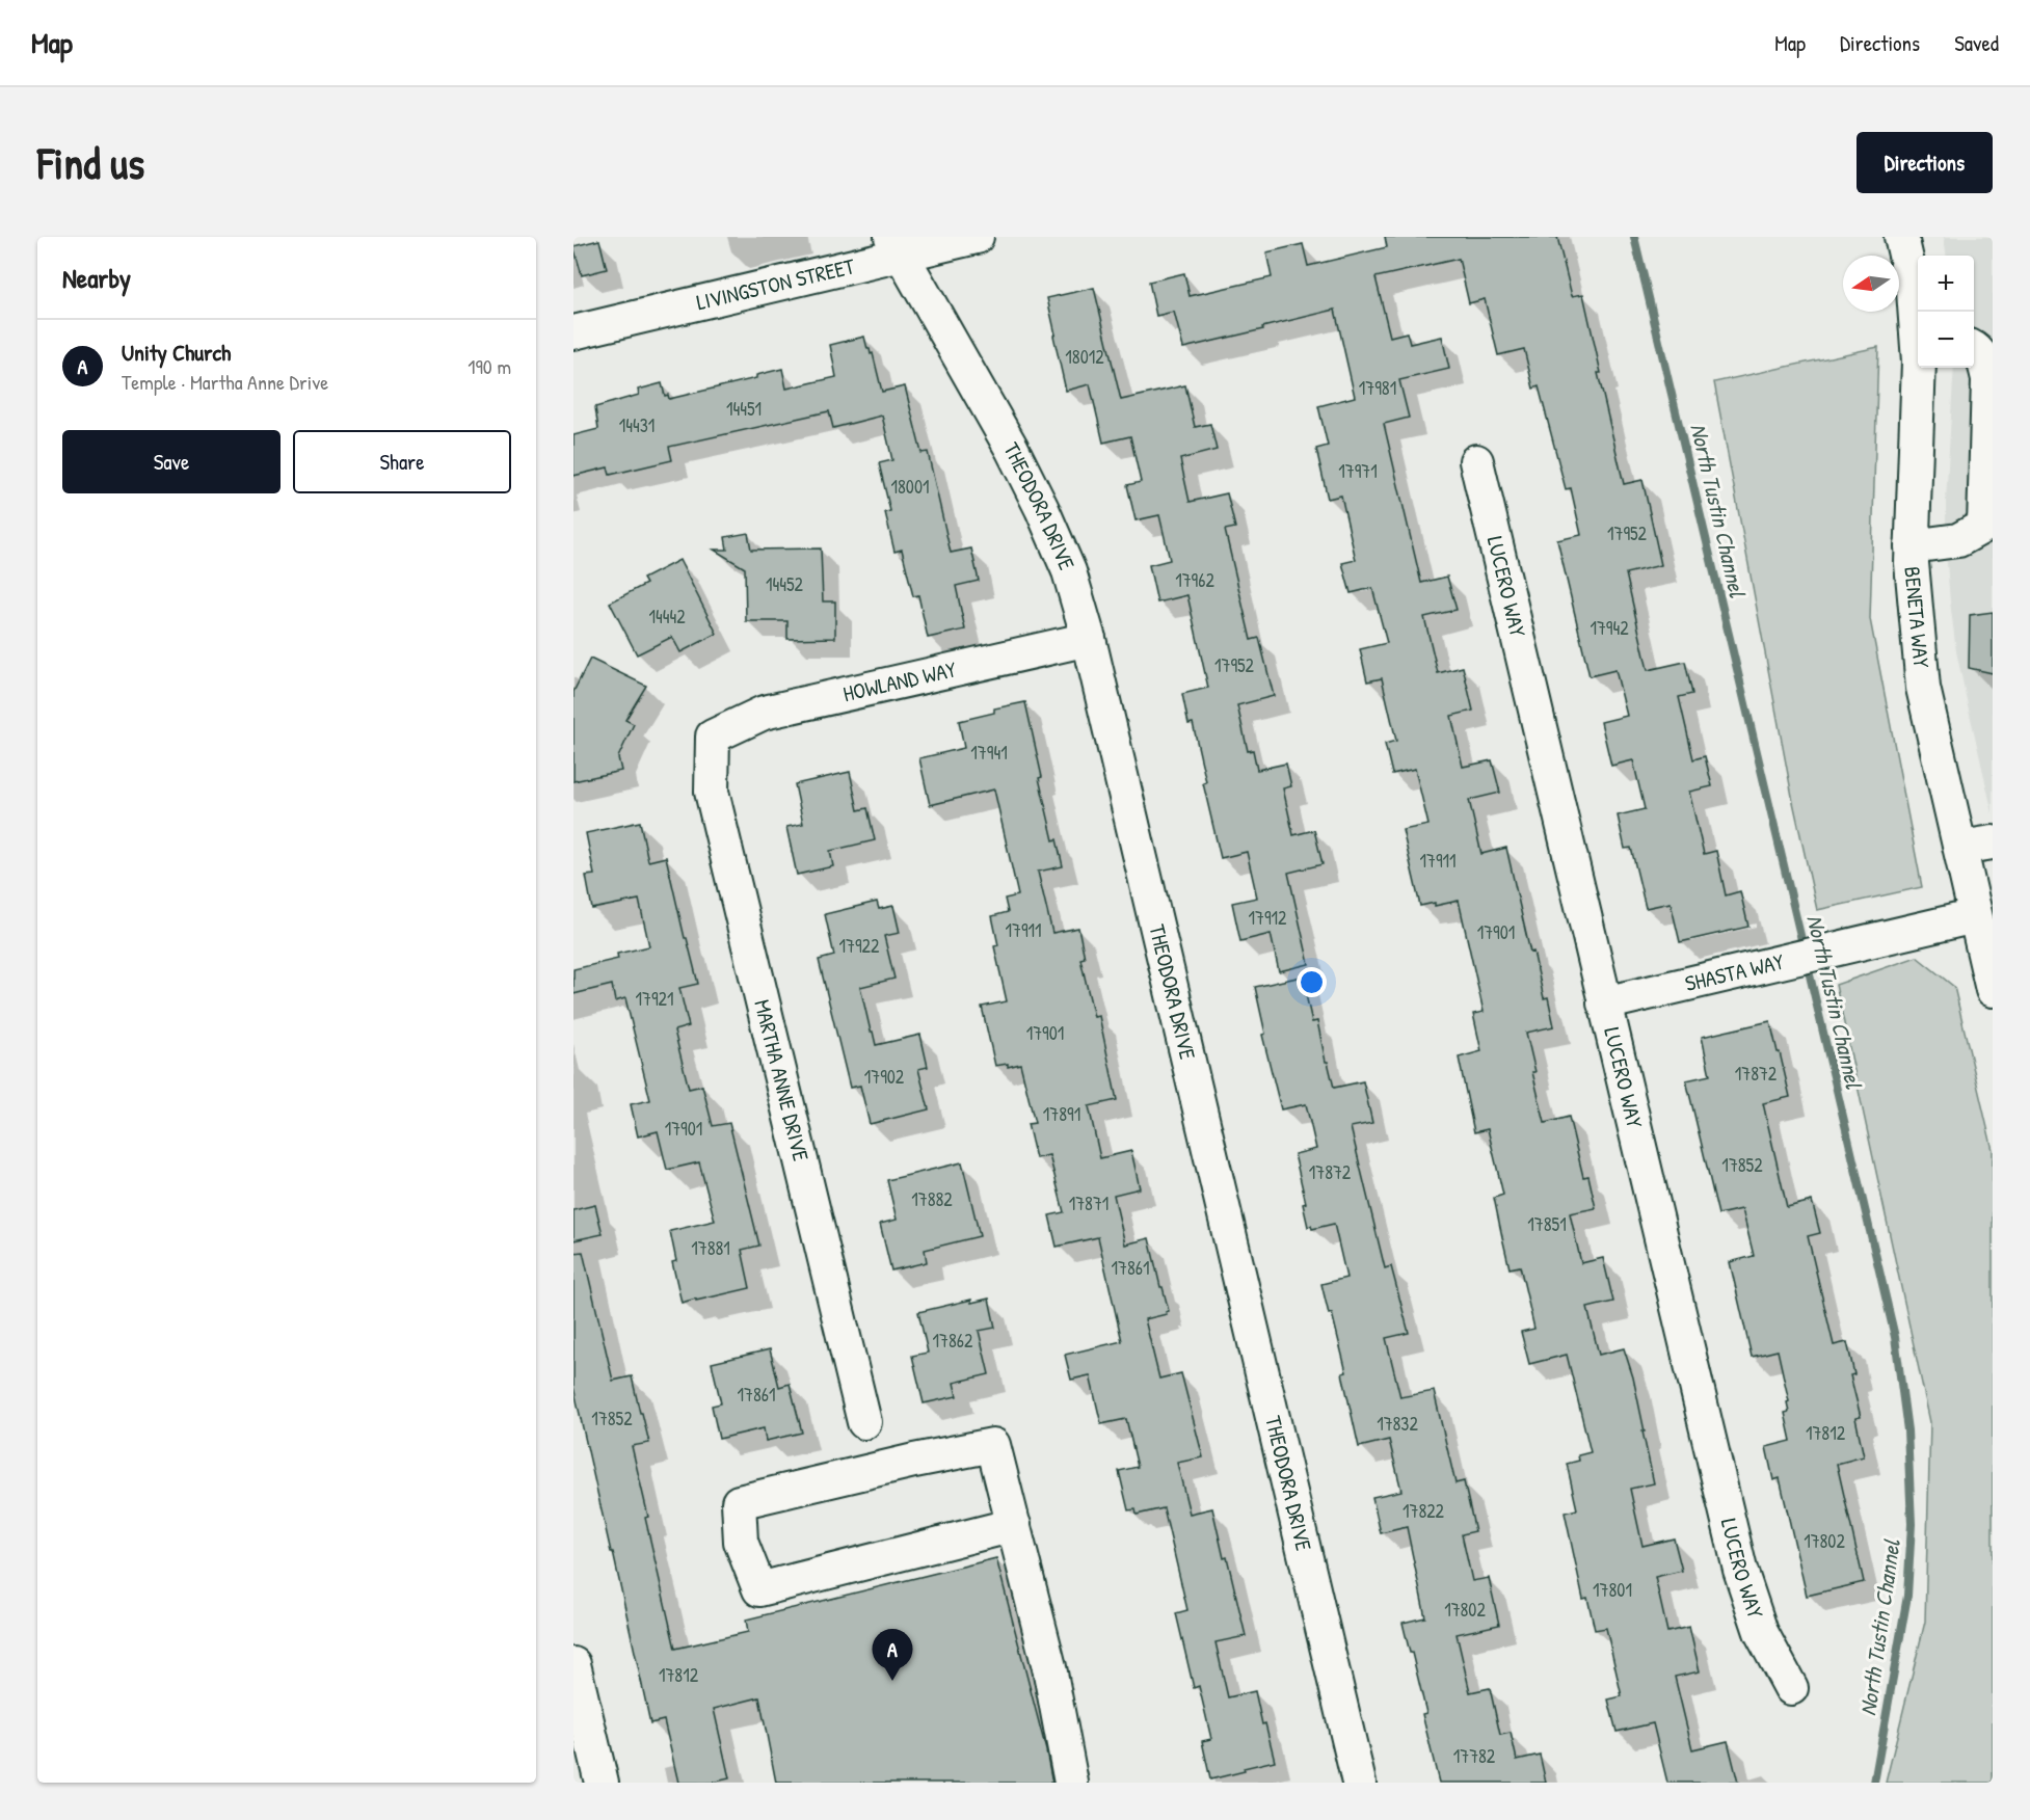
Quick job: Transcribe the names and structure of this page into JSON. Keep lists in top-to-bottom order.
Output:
{
  "streets": {
    "street": [
      "LIVINGSTON STREET",
      "THEODORA DRIVE",
      "LUCERO WAY",
      "BENETA WAY",
      "HOWLAND WAY",
      "SHASTA WAY",
      "MARTHA ANNE DRIVE"
    ]
  },
  "crossings": [
    ["LIVINGSTON STREET", "THEODORA DRIVE"],
    ["THEODORA DRIVE", "HOWLAND WAY"],
    ["LUCERO WAY", "SHASTA WAY"],
    ["BENETA WAY", "SHASTA WAY"],
    ["HOWLAND WAY", "MARTHA ANNE DRIVE"]
  ],
  "water": ["North Tustin Channel"],
  "house_numbers": [
    "18012",
    "17981",
    "14451",
    "14431",
    "17971",
    "18001",
    "17952",
    "17962",
    "14452",
    "14442",
    "17942",
    "17952",
    "17941",
    "17911",
    "17912",
    "17911",
    "17901",
    "17922",
    "17921",
    "17901",
    "17872",
    "17902",
    "17891",
    "17901",
    "17852",
    "17872",
    "17882",
    "17871",
    "17851",
    "17881",
    "17861",
    "17862",
    "17861",
    "17852",
    "17832",
    "17812",
    "17822",
    "17802",
    "17801",
    "17802",
    "17812",
    "17782"
  ],
  "north": "left",
  "page": {
    "header": "Map",
    "nav": ["Map", "Directions", "Saved"],
    "buttons": [
      "Directions",
      ["Save", "Share"]
    ],
    "title": "Find us",
    "heading": "Nearby",
    "map_buttons": ["+", "−"],
    "list": [
      {
        "mark": "A",
        "name": "Unity Church",
        "note": "Temple · Martha Anne Drive",
        "value": "190 m"
      }
    ],
    "pins": "A"
  }
}
